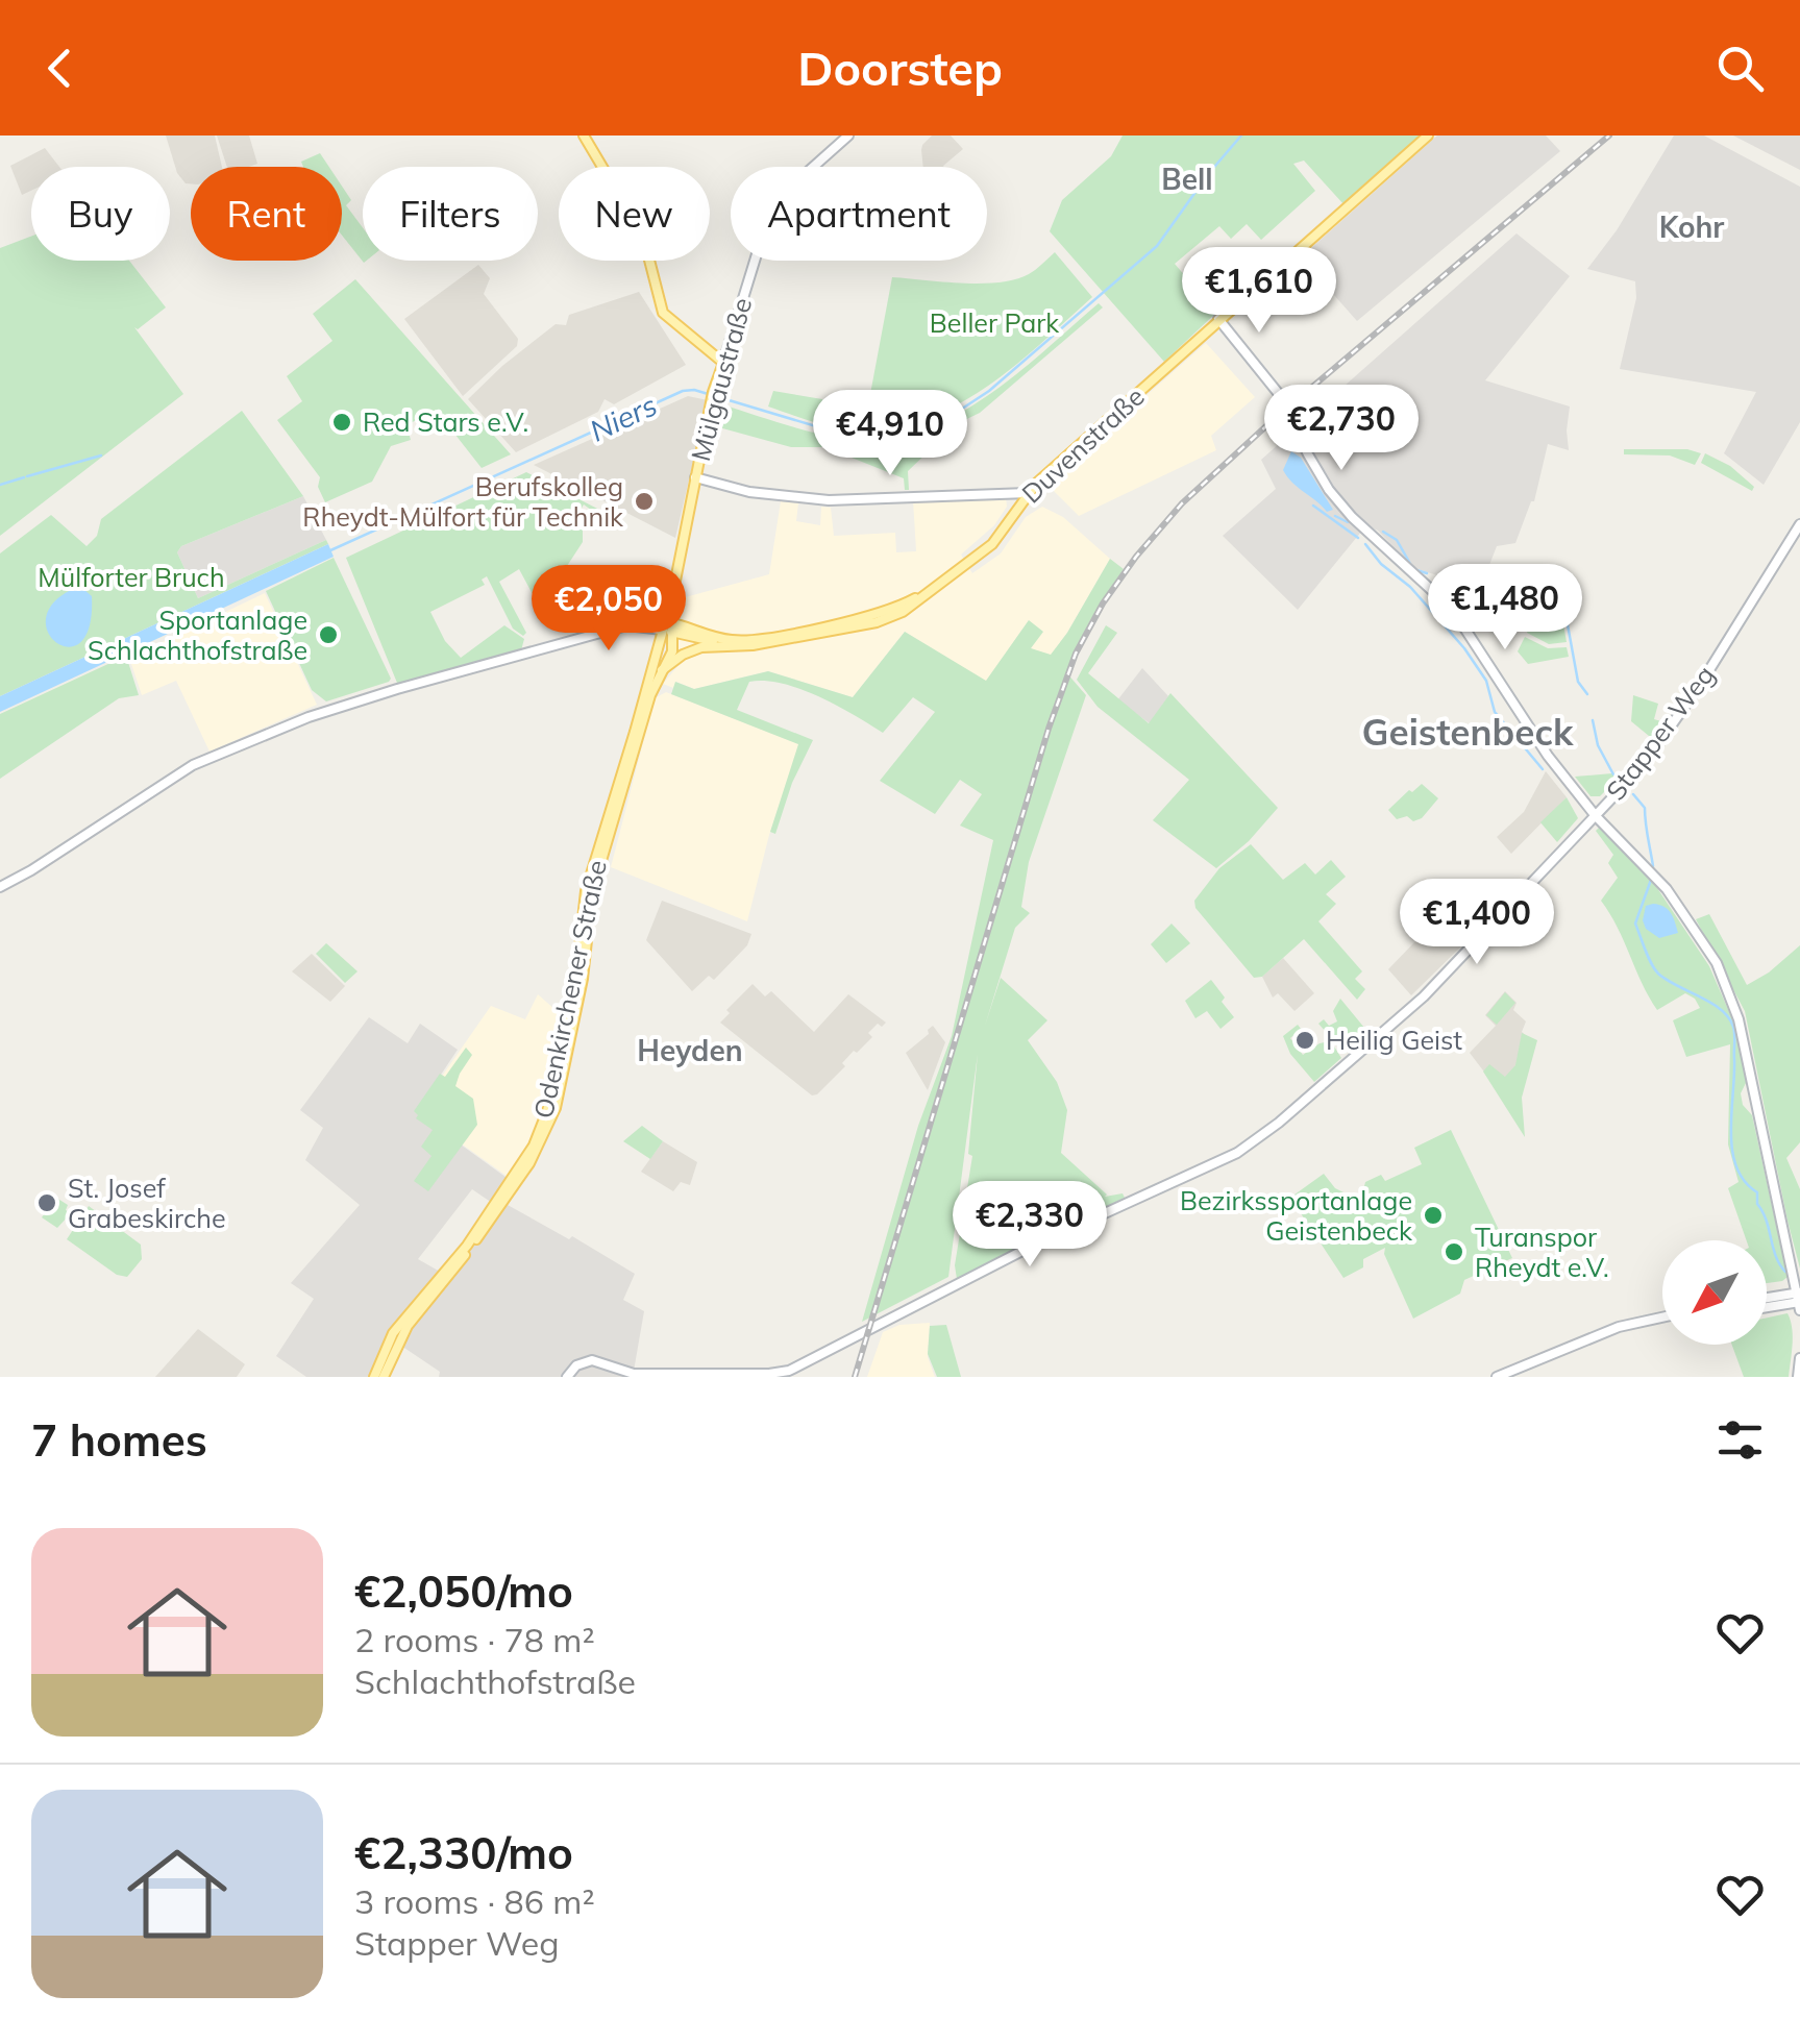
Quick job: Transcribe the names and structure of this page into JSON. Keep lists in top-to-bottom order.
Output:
{
  "streets": {
    "main road": [
      "Mülgaustraße",
      "Duvenstraße",
      "Stapper Weg",
      "Odenkirchener Straße"
    ]
  },
  "crossings": [
    ["Mülgaustraße", "Duvenstraße"],
    ["Mülgaustraße", "Odenkirchener Straße"],
    ["Duvenstraße", "Odenkirchener Straße"]
  ],
  "districts": [
    "Bell",
    "Kohr",
    "Geistenbeck",
    "Heyden"
  ],
  "water": ["Niers"],
  "parks": ["Beller Park", "Mülforter Bruch"],
  "places": [
    "Red Stars e.V.",
    "Berufskolleg Rheydt-Mülfort für Technik",
    "Sportanlage Schlachthofstraße",
    "Heilig Geist",
    "St. Josef Grabeskirche",
    "Bezirkssportanlage Geistenbeck",
    "Turanspor Rheydt e.V."
  ],
  "north": "bottom left",
  "page": {
    "header": "Doorstep",
    "chip": [
      "Buy",
      "Rent",
      "Filters",
      "New",
      "Apartment"
    ],
    "price": [
      "€1,610",
      "€2,730",
      "€4,910",
      "€1,480",
      "€2,050",
      "€1,400",
      "€2,330"
    ],
    "heading": "7 homes",
    "list": [
      {
        "name": "€2,050/mo",
        "note": "2 rooms · 78 m² · Schlachthofstraße"
      },
      {
        "name": "€2,330/mo",
        "note": "3 rooms · 86 m² · Stapper Weg"
      }
    ]
  }
}
